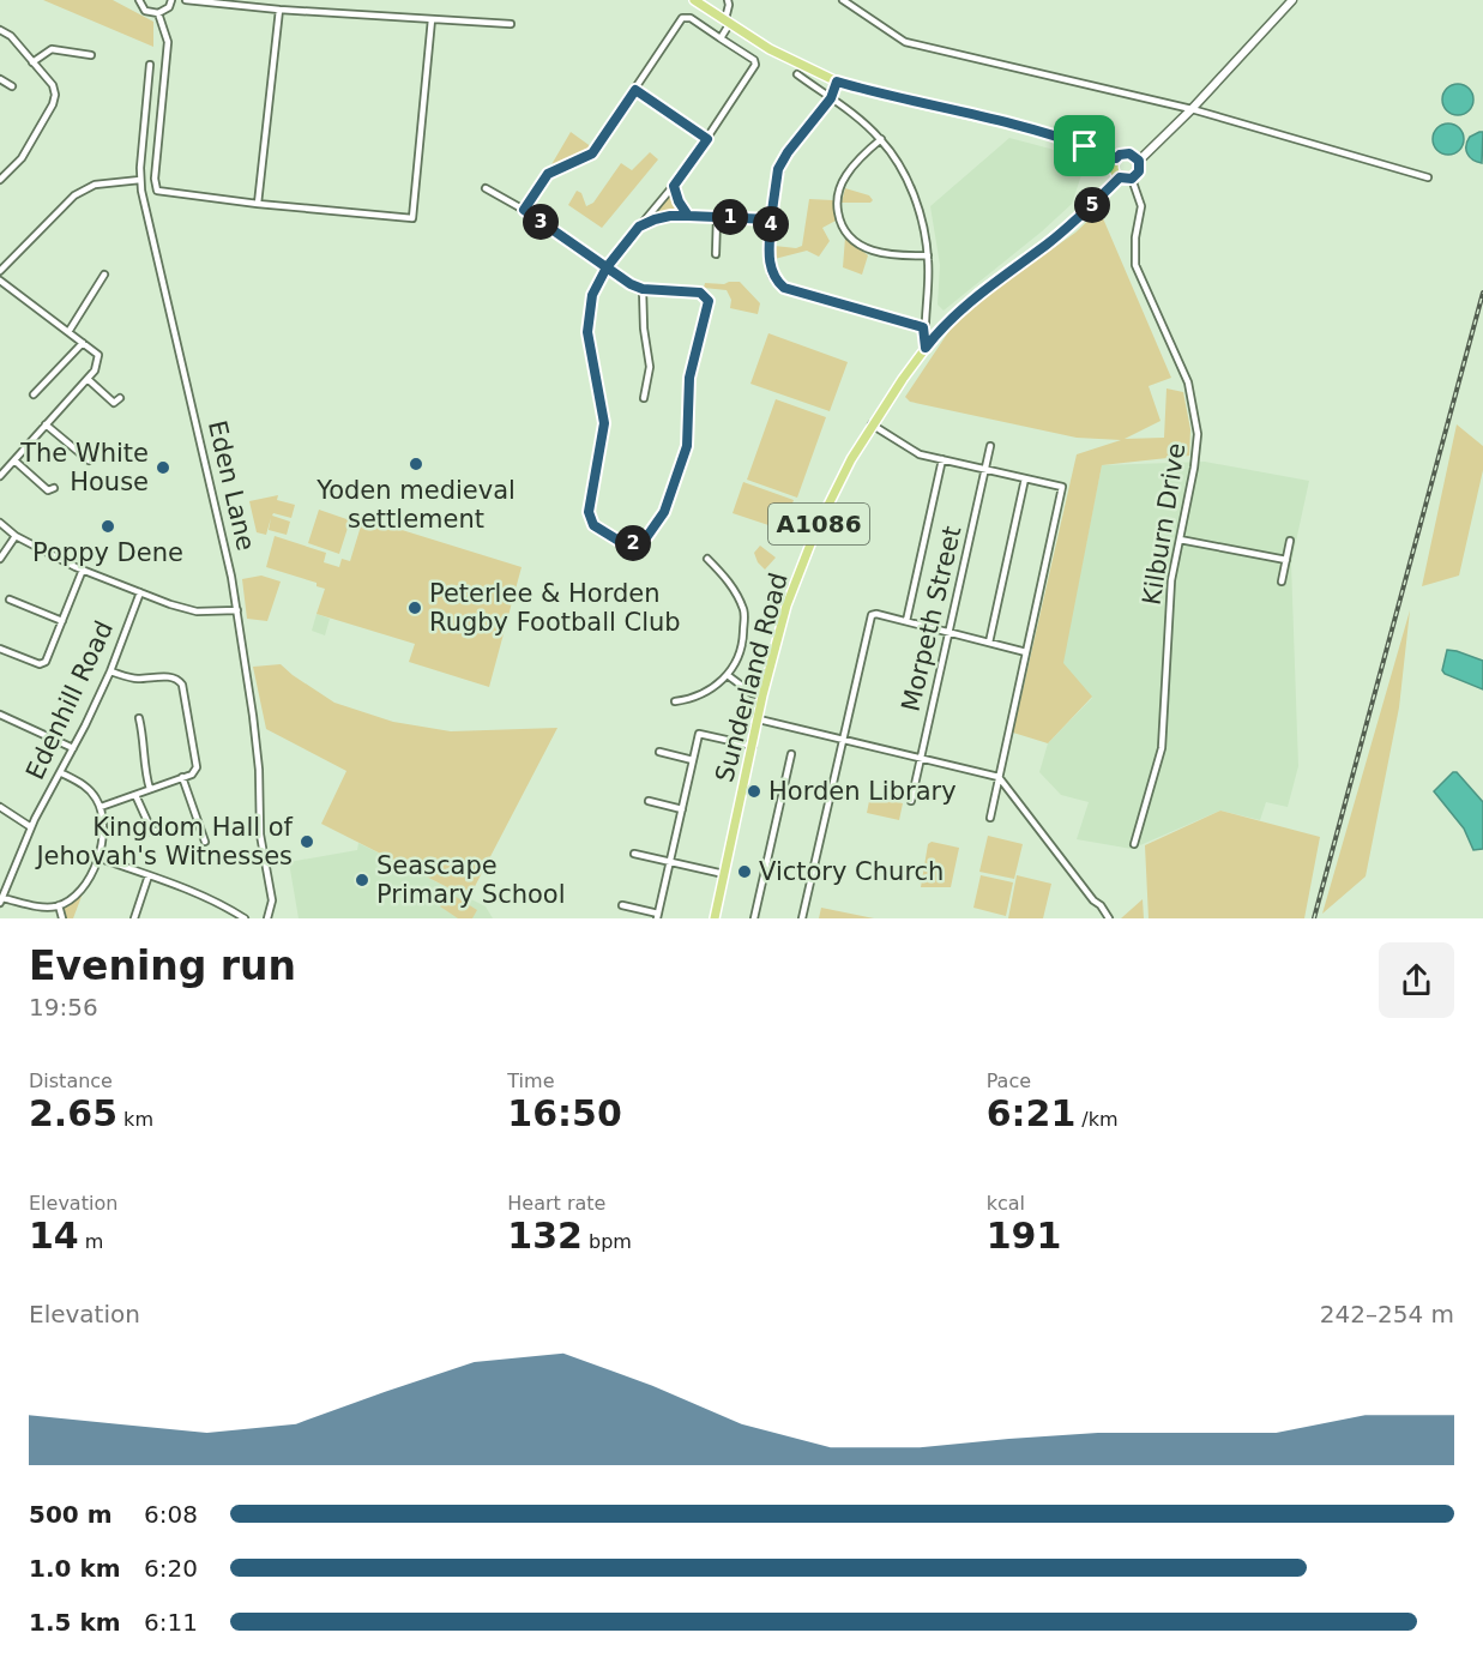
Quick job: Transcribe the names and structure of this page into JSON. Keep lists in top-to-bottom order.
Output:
{
  "streets": {
    "main road": ["A1086", "Sunderland Road"],
    "street": [
      "Eden Lane",
      "Kilburn Drive",
      "Morpeth Street",
      "Edenhill Road"
    ]
  },
  "crossings": [
    ["Kilburn Drive", "Sunderland Road"]
  ],
  "places": [
    "Yoden medieval settlement",
    "The White House",
    "Poppy Dene",
    "Peterlee & Horden Rugby Football Club",
    "Horden Library",
    "Kingdom Hall of Jehovah's Witnesses",
    "Victory Church",
    "Seascape Primary School"
  ],
  "page": {
    "pins": [
      "5",
      "1",
      "3",
      "4",
      "2"
    ],
    "heading": ["Evening run", "19:56"],
    "stats": [
      ["Distance", "2.65 km"],
      ["Time", "16:50"],
      ["Pace", "6:21 /km"],
      ["Elevation", "14 m"],
      ["Heart rate", "132 bpm"],
      ["kcal", "191"]
    ],
    "chart": ["Elevation", "242–254 m"],
    "list": [
      {
        "name": "500 m",
        "note": "6:08"
      },
      {
        "name": "1.0 km",
        "note": "6:20"
      },
      {
        "name": "1.5 km",
        "note": "6:11"
      }
    ]
  }
}
